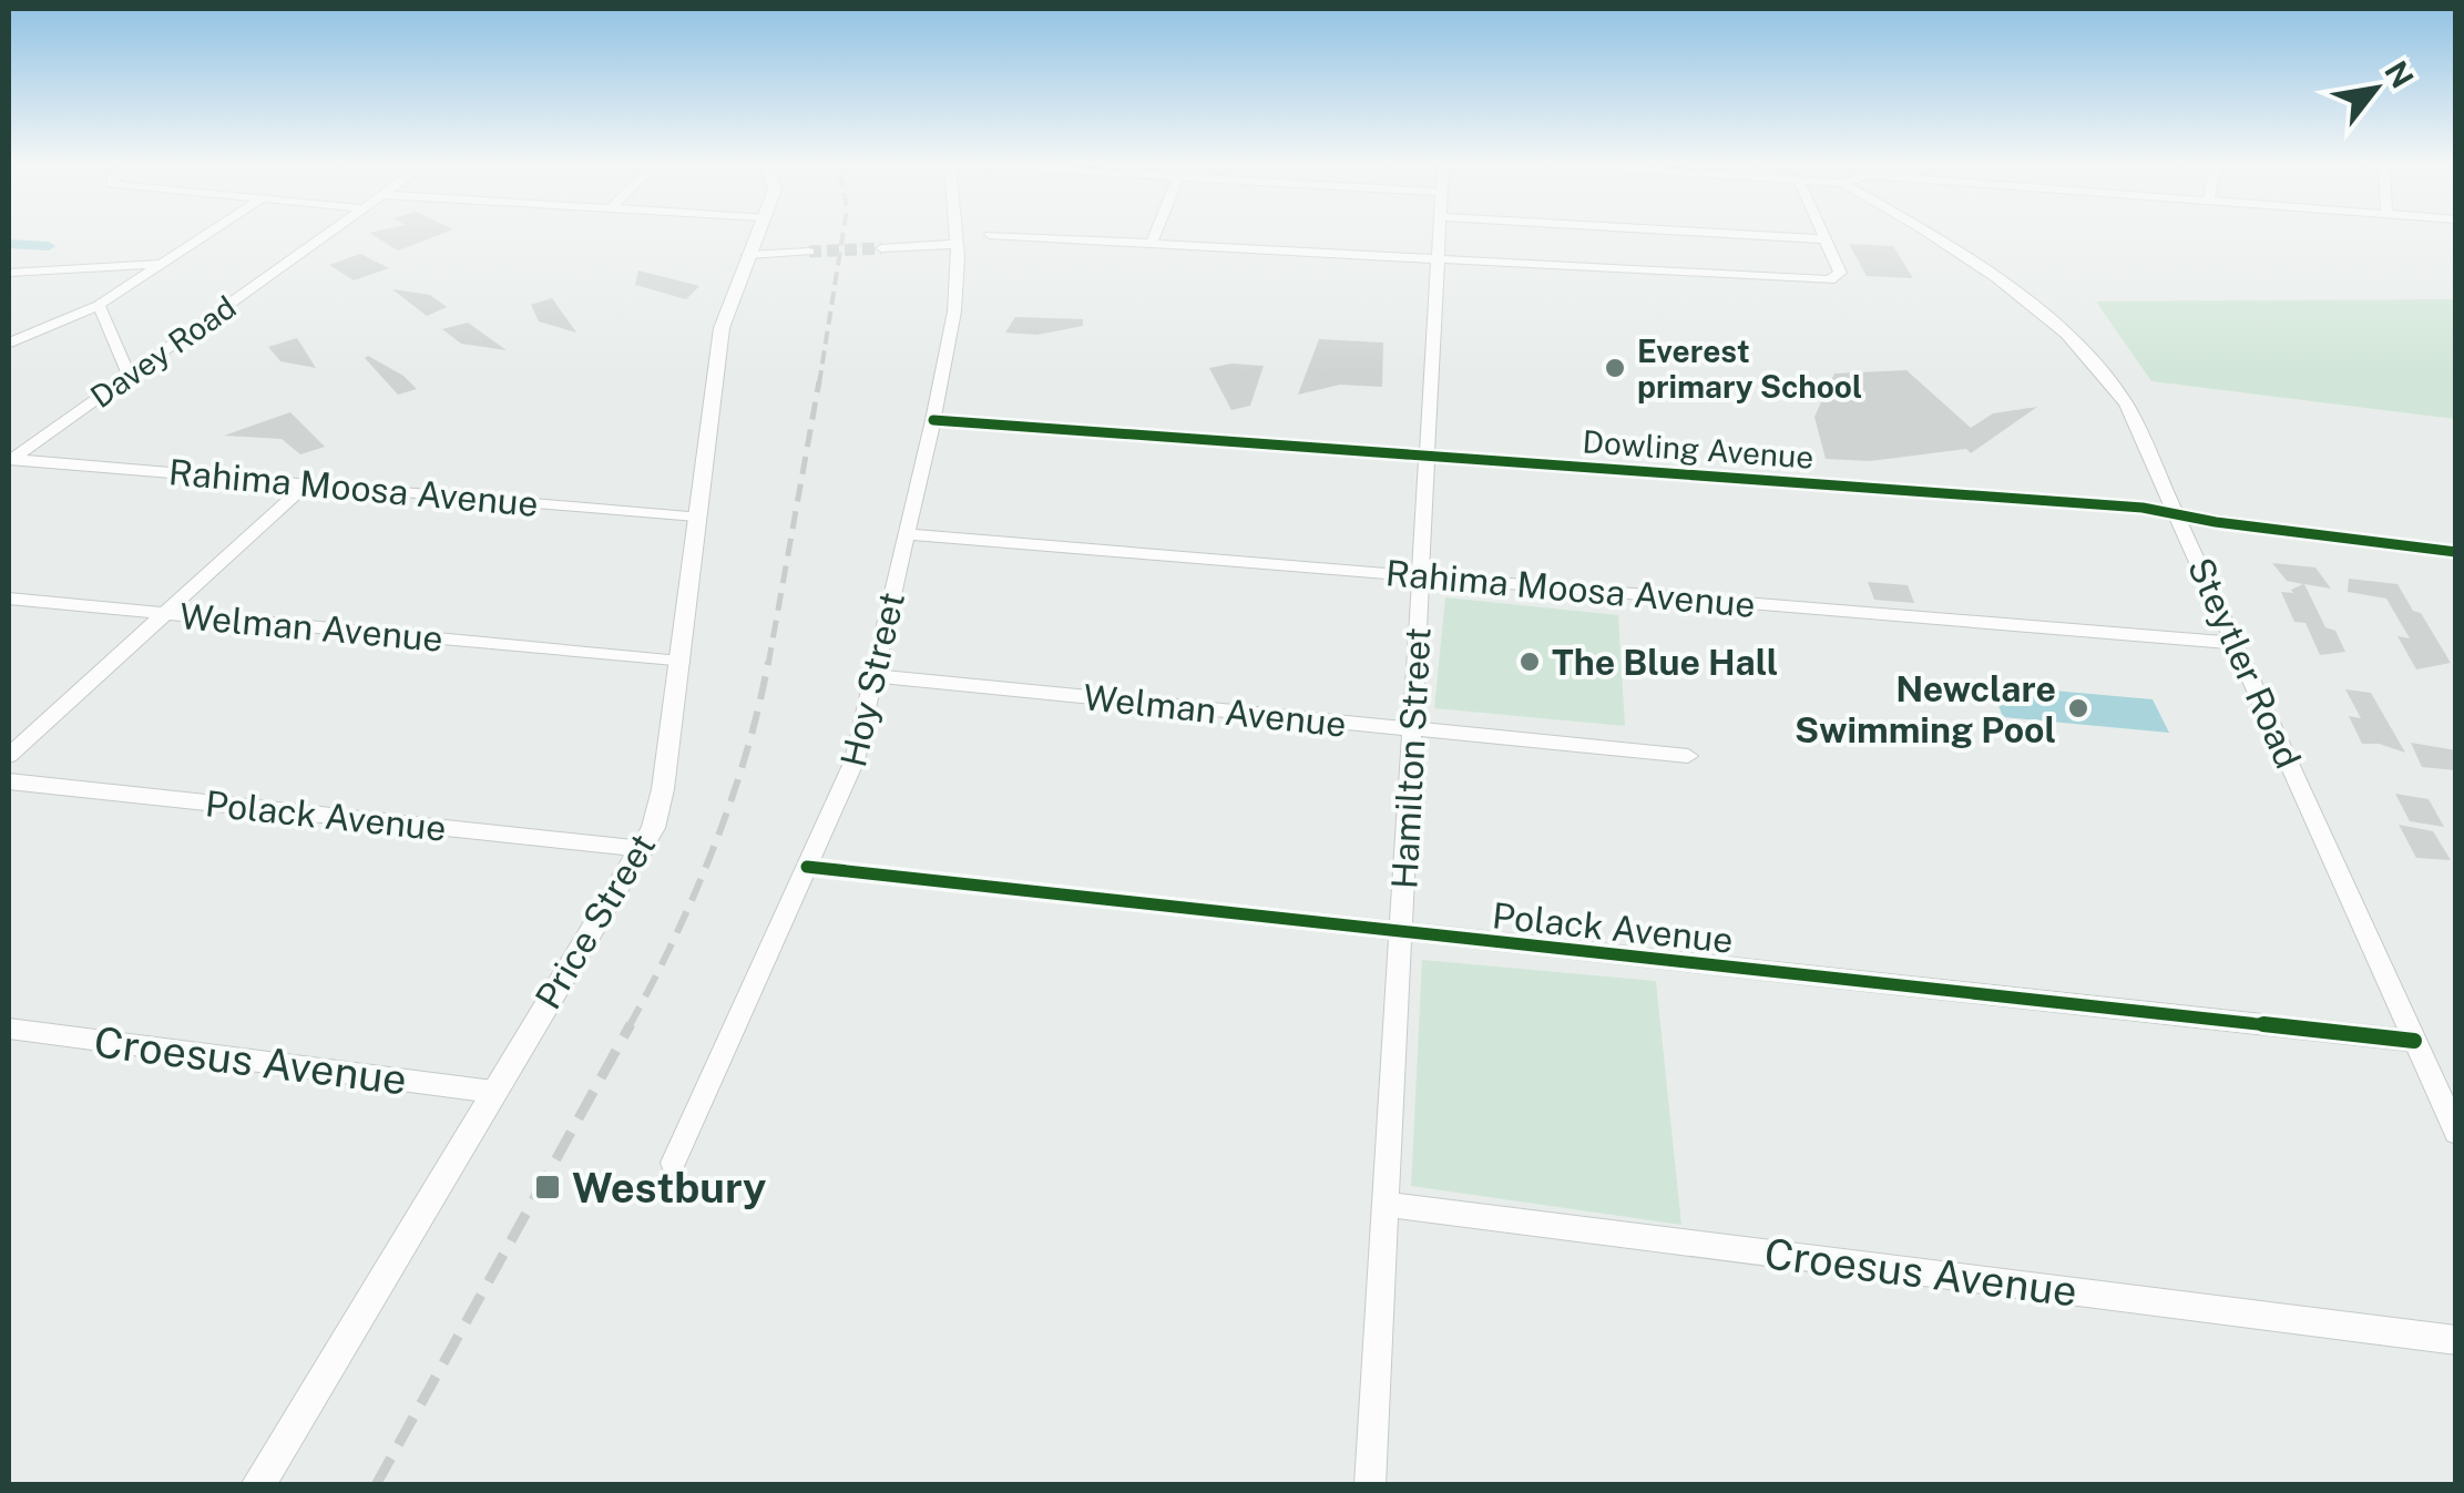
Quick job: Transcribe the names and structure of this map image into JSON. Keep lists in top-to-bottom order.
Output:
{
  "streets": {
    "street": [
      "Davey Road",
      "Dowling Avenue",
      "Rahima Moosa Avenue",
      "Welman Avenue",
      "Steytler Road",
      "Hoy Street",
      "Hamilton Street",
      "Polack Avenue",
      "Price Street",
      "Croesus Avenue"
    ]
  },
  "crossings": [
    ["Davey Road", "Rahima Moosa Avenue"],
    ["Dowling Avenue", "Steytler Road"],
    ["Dowling Avenue", "Hoy Street"],
    ["Dowling Avenue", "Hamilton Street"],
    ["Rahima Moosa Avenue", "Steytler Road"],
    ["Rahima Moosa Avenue", "Hoy Street"],
    ["Rahima Moosa Avenue", "Hamilton Street"],
    ["Rahima Moosa Avenue", "Price Street"],
    ["Welman Avenue", "Hoy Street"],
    ["Welman Avenue", "Hamilton Street"],
    ["Welman Avenue", "Price Street"],
    ["Steytler Road", "Polack Avenue"],
    ["Hoy Street", "Polack Avenue"],
    ["Hamilton Street", "Polack Avenue"],
    ["Hamilton Street", "Croesus Avenue"],
    ["Polack Avenue", "Price Street"],
    ["Price Street", "Croesus Avenue"]
  ],
  "places": {
    "other": ["Everest primary School", "The Blue Hall", "Newclare Swimming Pool"],
    "transit": ["Westbury"]
  },
  "north": "top right"
}
